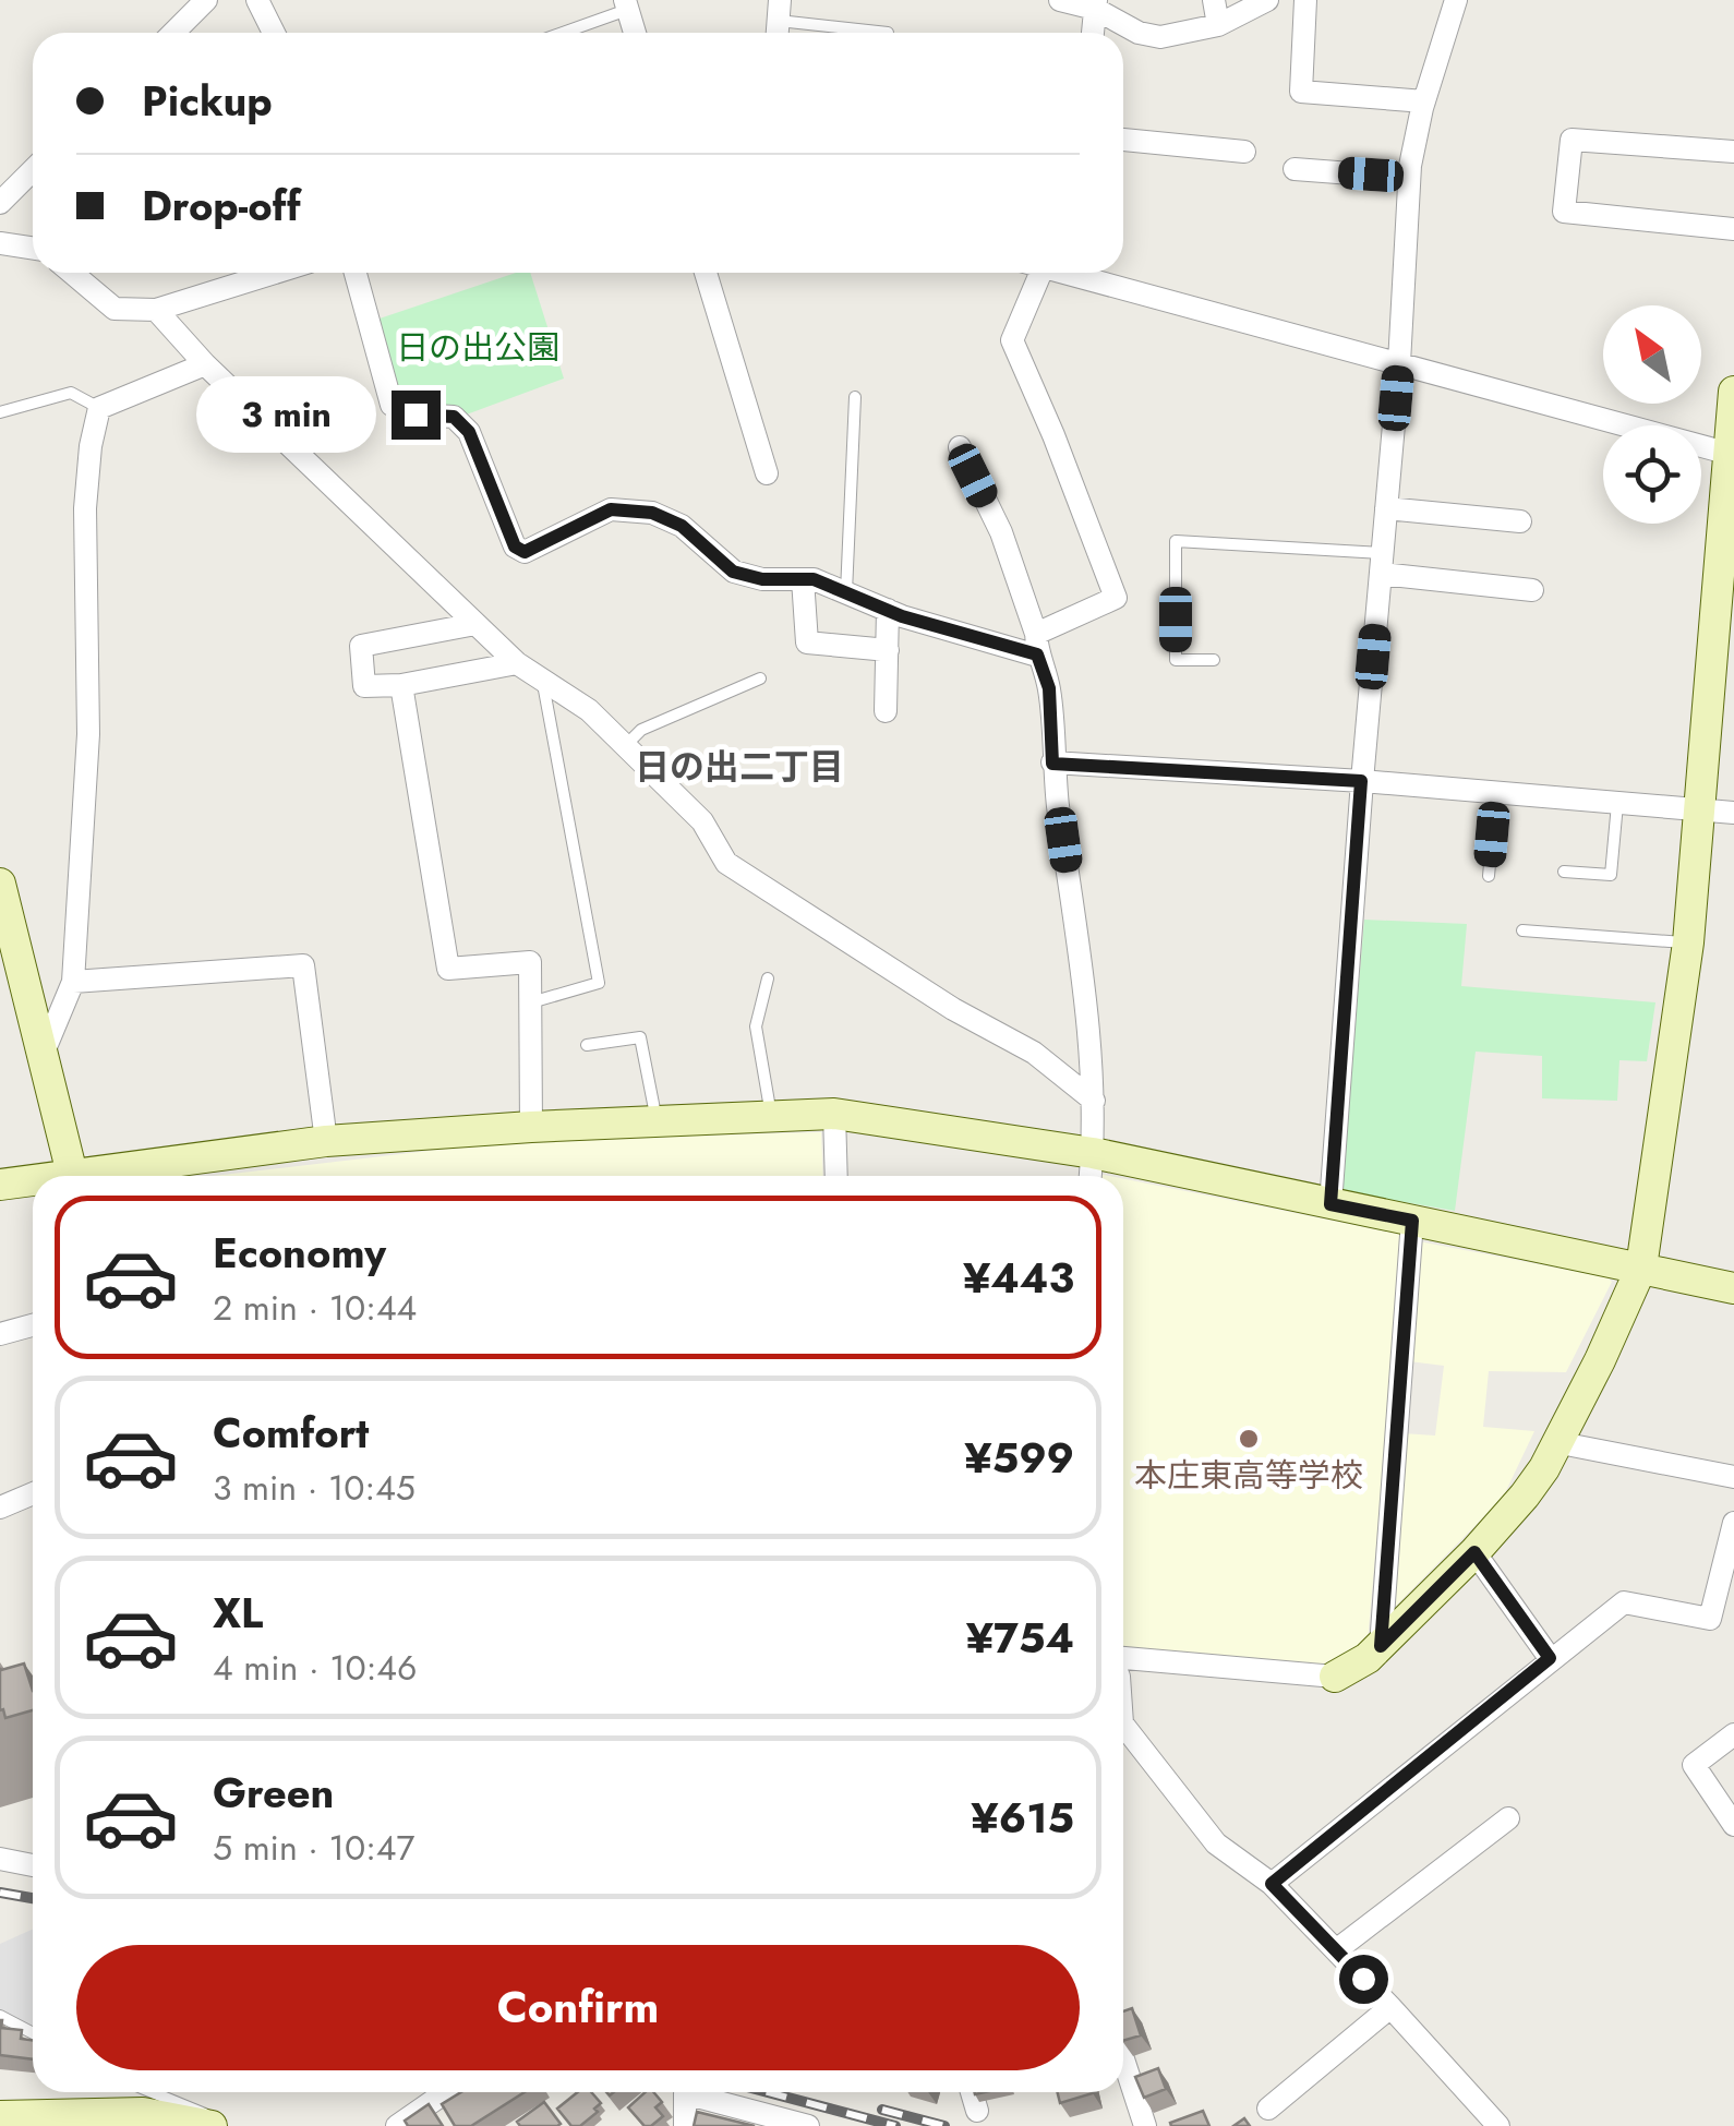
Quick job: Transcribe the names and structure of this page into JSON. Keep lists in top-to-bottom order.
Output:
{
  "districts": ["日の出二丁目"],
  "parks": ["日の出公園"],
  "places": ["本庄東高等学校"],
  "north": "top left",
  "page": {
    "banner": ["Pickup", "Drop-off"],
    "bubble": "3 min",
    "list": [
      {
        "name": "Economy",
        "note": "2 min · 10:44",
        "value": "¥443"
      },
      {
        "name": "Comfort",
        "note": "3 min · 10:45",
        "value": "¥599"
      },
      {
        "name": "XL",
        "note": "4 min · 10:46",
        "value": "¥754"
      },
      {
        "name": "Green",
        "note": "5 min · 10:47",
        "value": "¥615"
      }
    ],
    "buttons": "Confirm"
  }
}
